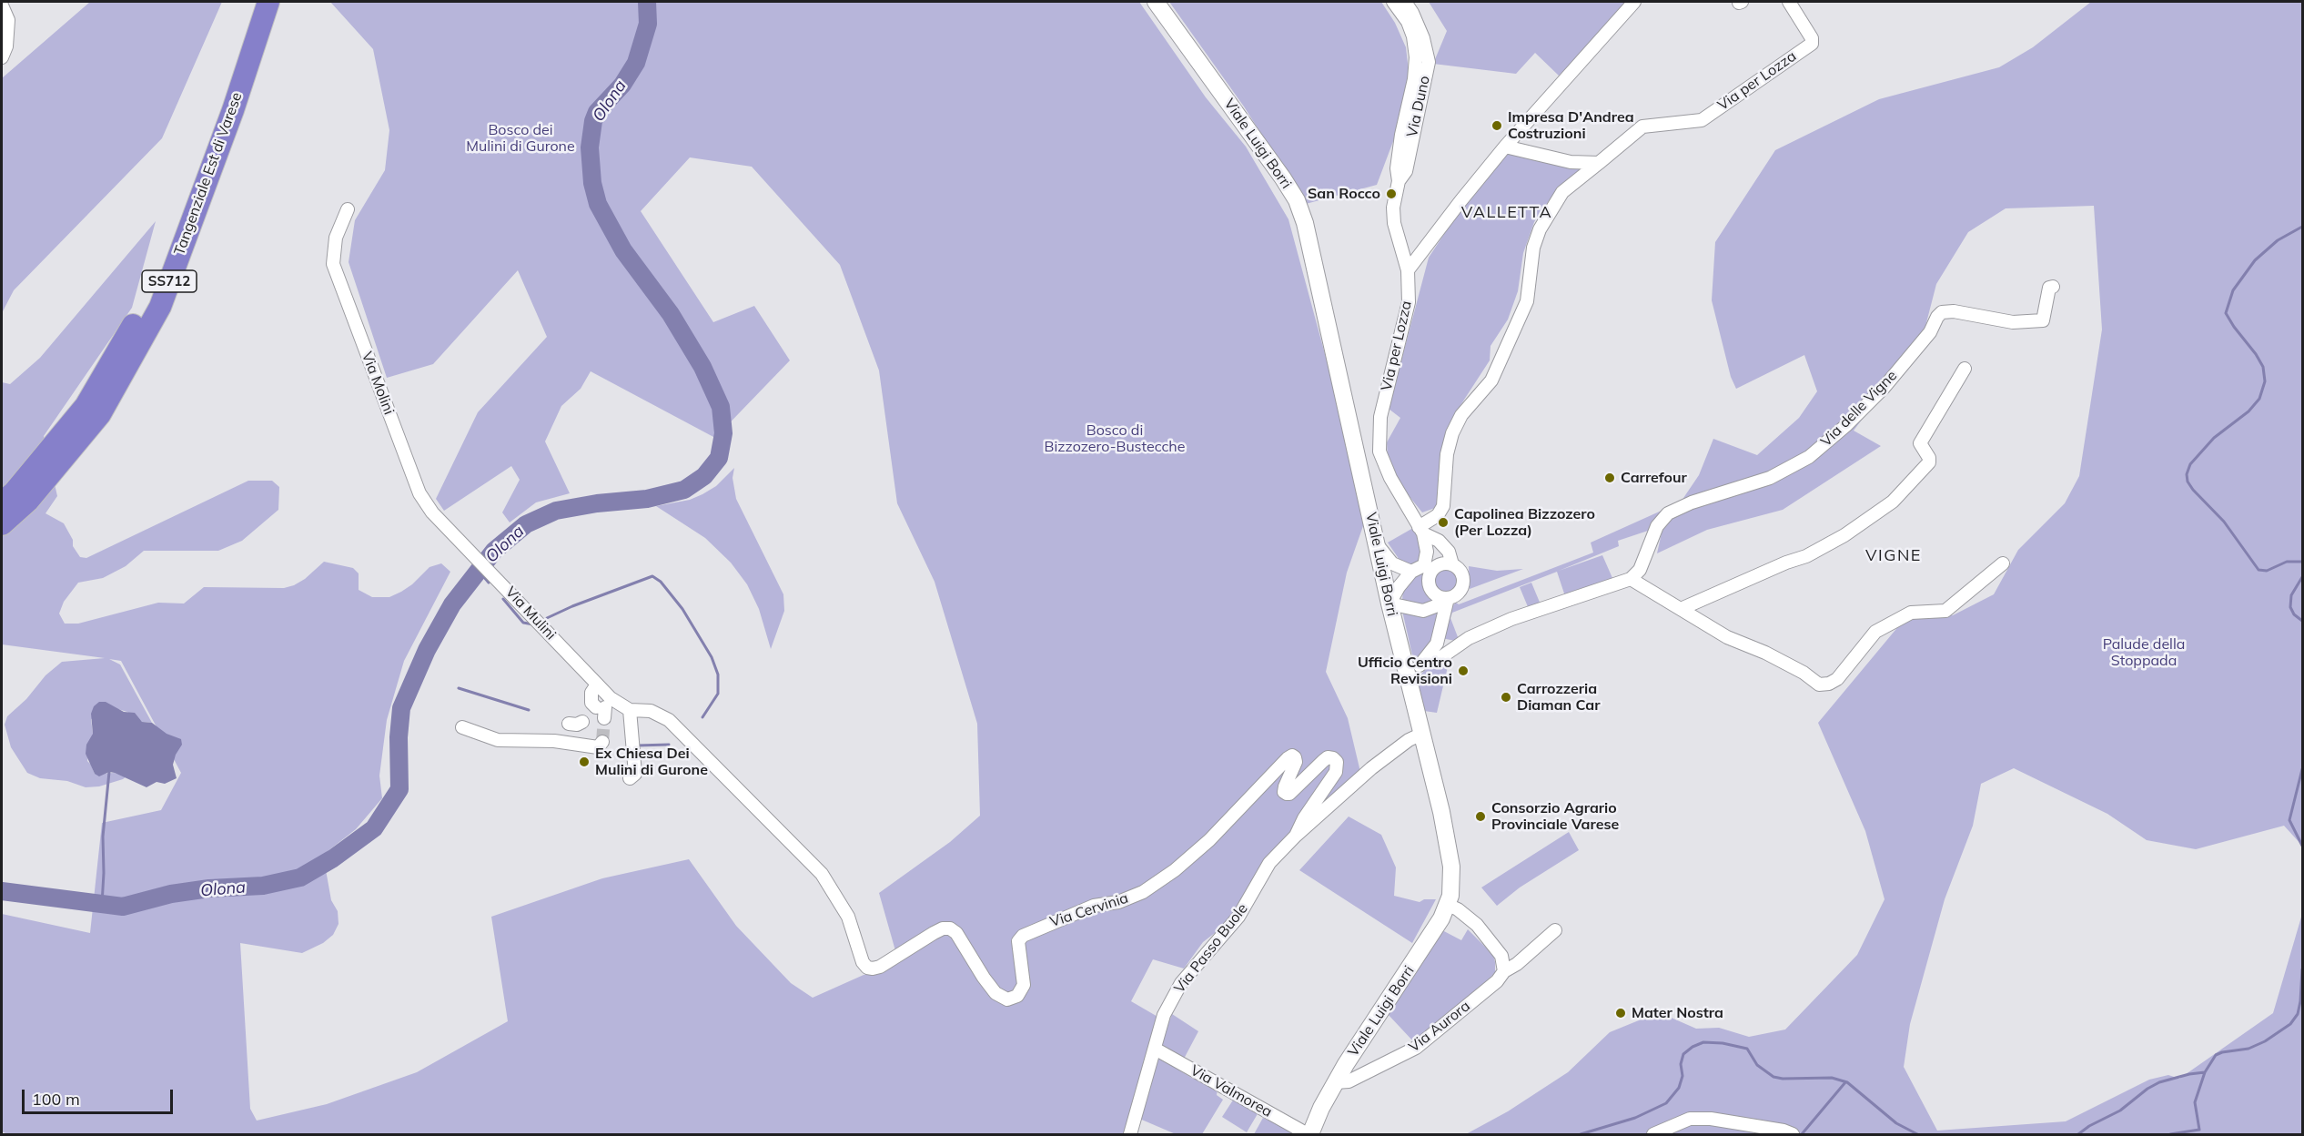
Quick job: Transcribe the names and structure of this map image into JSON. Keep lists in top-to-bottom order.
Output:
{
  "streets": {
    "highway": ["Tangenziale Est di Varese", "SS712"],
    "main road": ["Viale Luigi Borri"],
    "street": [
      "Via per Lozza",
      "Via Duno",
      "Via Molini",
      "Via delle Vigne",
      "Via Mulini",
      "Via Cervinia",
      "Via Passo Buole",
      "Via Aurora",
      "Via Valmorea"
    ]
  },
  "crossings": [
    ["Via per Lozza", "Via Duno"],
    ["Viale Luigi Borri", "Via Passo Buole"],
    ["Viale Luigi Borri", "Via Aurora"],
    ["Viale Luigi Borri", "Via Valmorea"],
    ["Via Molini", "Via Mulini"],
    ["Via Mulini", "Via Cervinia"],
    ["Via Cervinia", "Via Passo Buole"],
    ["Via Passo Buole", "Via Valmorea"]
  ],
  "districts": ["VALLETTA", "VIGNE"],
  "water": ["Olona"],
  "parks": ["Bosco dei Mulini di Gurone", "Bosco di Bizzozero-Bustecche", "Palude della Stoppada"],
  "places": [
    "Impresa D'Andrea Costruzioni",
    "San Rocco",
    "Carrefour",
    "Capolinea Bizzozero (Per Lozza)",
    "Ufficio Centro Revisioni",
    "Carrozzeria Diaman Car",
    "Ex Chiesa Dei Mulini di Gurone",
    "Consorzio Agrario Provinciale Varese",
    "Mater Nostra"
  ],
  "scale_bar": "100 m"
}
